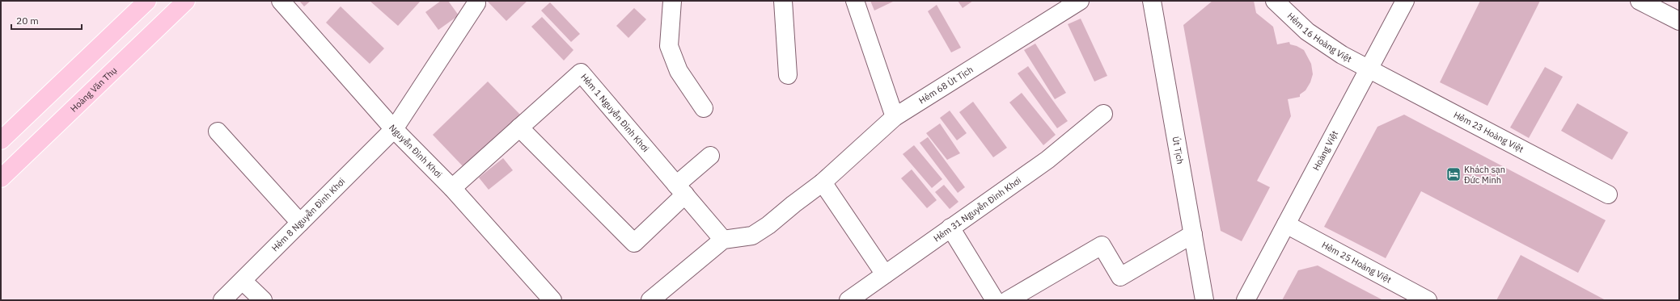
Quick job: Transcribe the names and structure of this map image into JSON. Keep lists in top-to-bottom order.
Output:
{
  "streets": {
    "main road": ["Hoàng Văn Thụ"],
    "street": [
      "Hẻm 16 Hoàng Việt",
      "Hẻm 68 Út Tịch",
      "Hẻm 1 Nguyễn Đình Khơi",
      "Hẻm 23 Hoàng Việt",
      "Út Tịch",
      "Nguyễn Đình Khơi",
      "Hoàng Việt",
      "Hẻm 31 Nguyễn Đình Khơi",
      "Hẻm 8 Nguyễn Đình Khơi",
      "Hẻm 25 Hoàng Việt"
    ]
  },
  "crossings": [
    ["Hẻm 16 Hoàng Việt", "Hẻm 23 Hoàng Việt"],
    ["Hẻm 16 Hoàng Việt", "Hoàng Việt"],
    ["Hẻm 68 Út Tịch", "Hẻm 1 Nguyễn Đình Khơi"],
    ["Hẻm 1 Nguyễn Đình Khơi", "Nguyễn Đình Khơi"],
    ["Hẻm 23 Hoàng Việt", "Hoàng Việt"],
    ["Nguyễn Đình Khơi", "Hẻm 8 Nguyễn Đình Khơi"],
    ["Hoàng Việt", "Hẻm 25 Hoàng Việt"]
  ],
  "places": {
    "hotel": ["Khách sạn Đức Minh"]
  },
  "scale_bar": "20 m"
}
